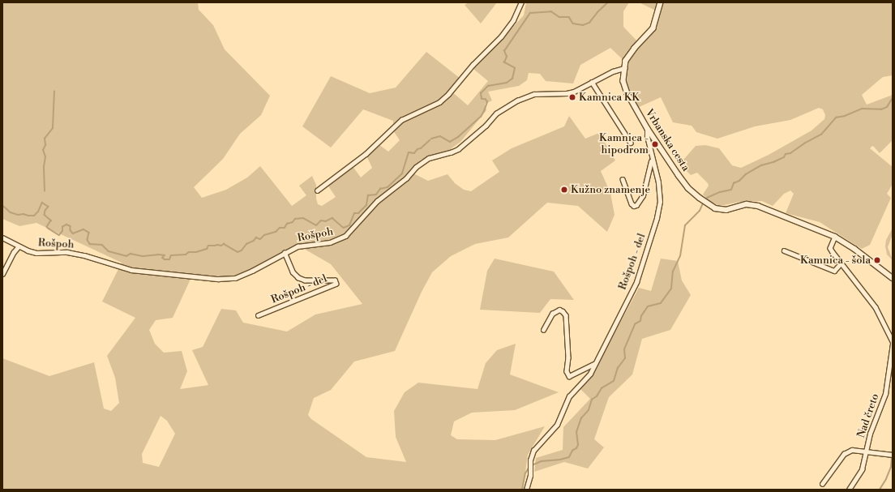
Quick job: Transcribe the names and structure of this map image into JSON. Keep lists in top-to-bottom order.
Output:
{
  "streets": {
    "street": [
      "Vrbanska cesta",
      "Rošpoh",
      "Rošpoh - del",
      "Nad čreto"
    ]
  },
  "crossings": [
    ["Vrbanska cesta", "Rošpoh"],
    ["Vrbanska cesta", "Rošpoh - del"],
    ["Rošpoh", "Rošpoh - del"]
  ],
  "places": [
    "Kamnica KK",
    "Kamnica - hipodrom",
    "Kužno znamenje",
    "Kamnica - šola"
  ]
}
